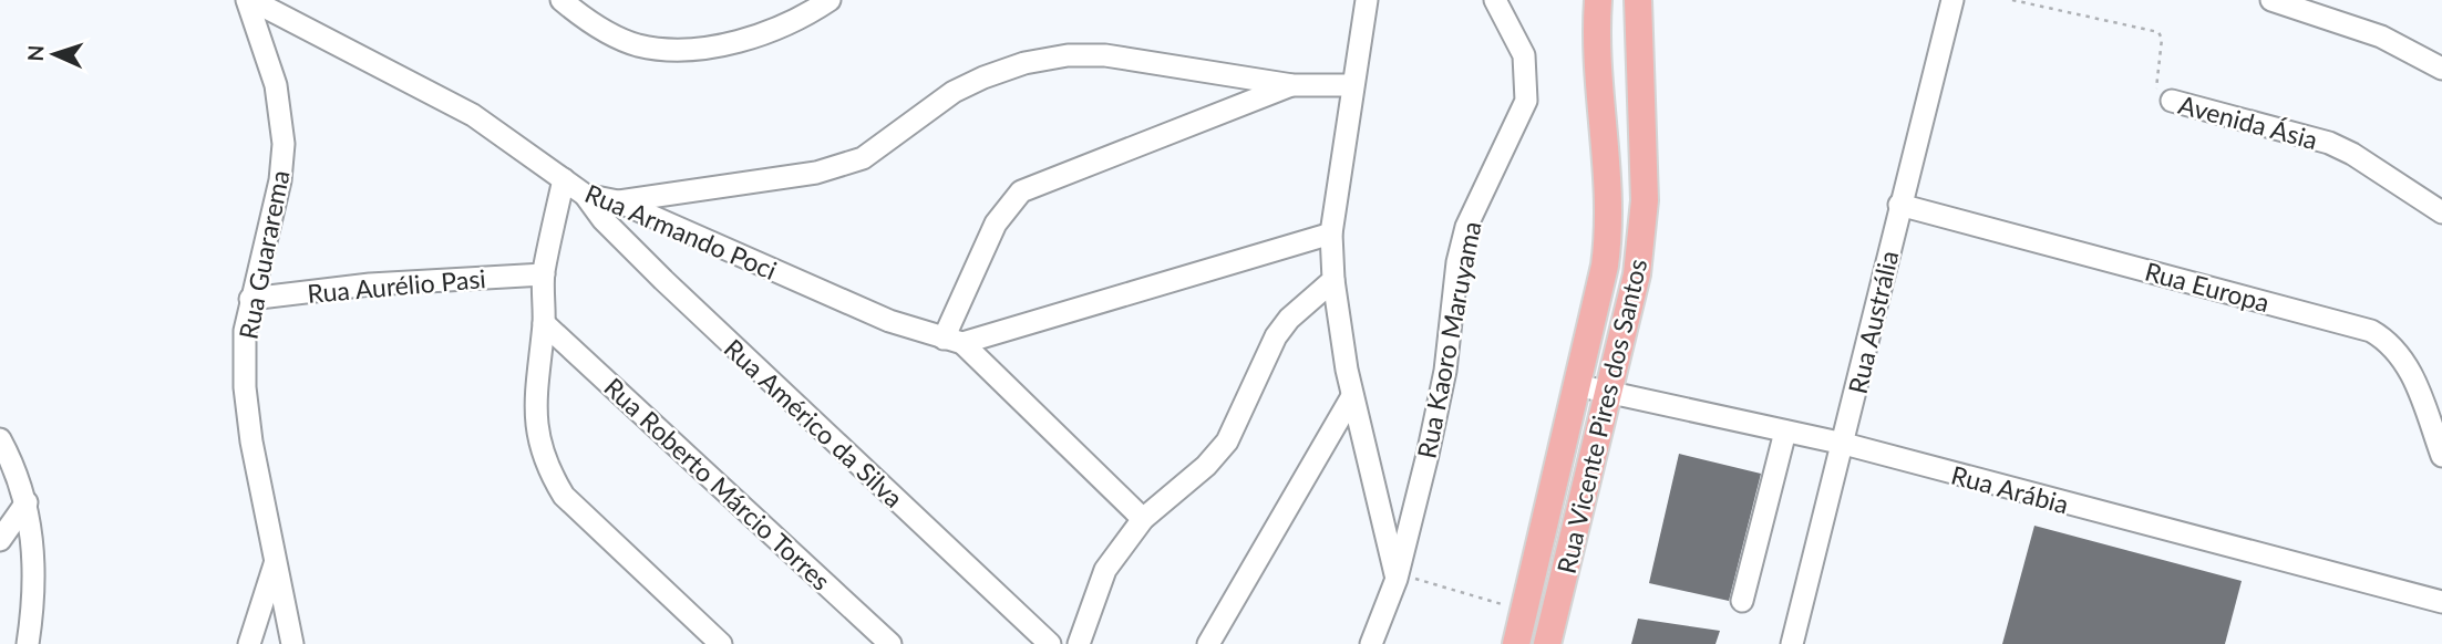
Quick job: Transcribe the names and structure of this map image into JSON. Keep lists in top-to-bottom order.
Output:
{
  "streets": {
    "main road": ["Rua Vicente Pires dos Santos"],
    "street": [
      "Avenida Ásia",
      "Rua Armando Poci",
      "Rua Guararema",
      "Rua Aurélio Pasi",
      "Rua Europa",
      "Rua Austrália",
      "Rua Kaoro Maruyama",
      "Rua Américo da Silva",
      "Rua Roberto Márcio Torres",
      "Rua Arábia"
    ]
  },
  "crossings": [
    ["Rua Armando Poci", "Rua Guararema"],
    ["Rua Armando Poci", "Rua Américo da Silva"],
    ["Rua Guararema", "Rua Aurélio Pasi"],
    ["Rua Europa", "Rua Austrália"],
    ["Rua Austrália", "Rua Arábia"],
    ["Rua Vicente Pires dos Santos", "Rua Arábia"]
  ],
  "north": "left"
}
